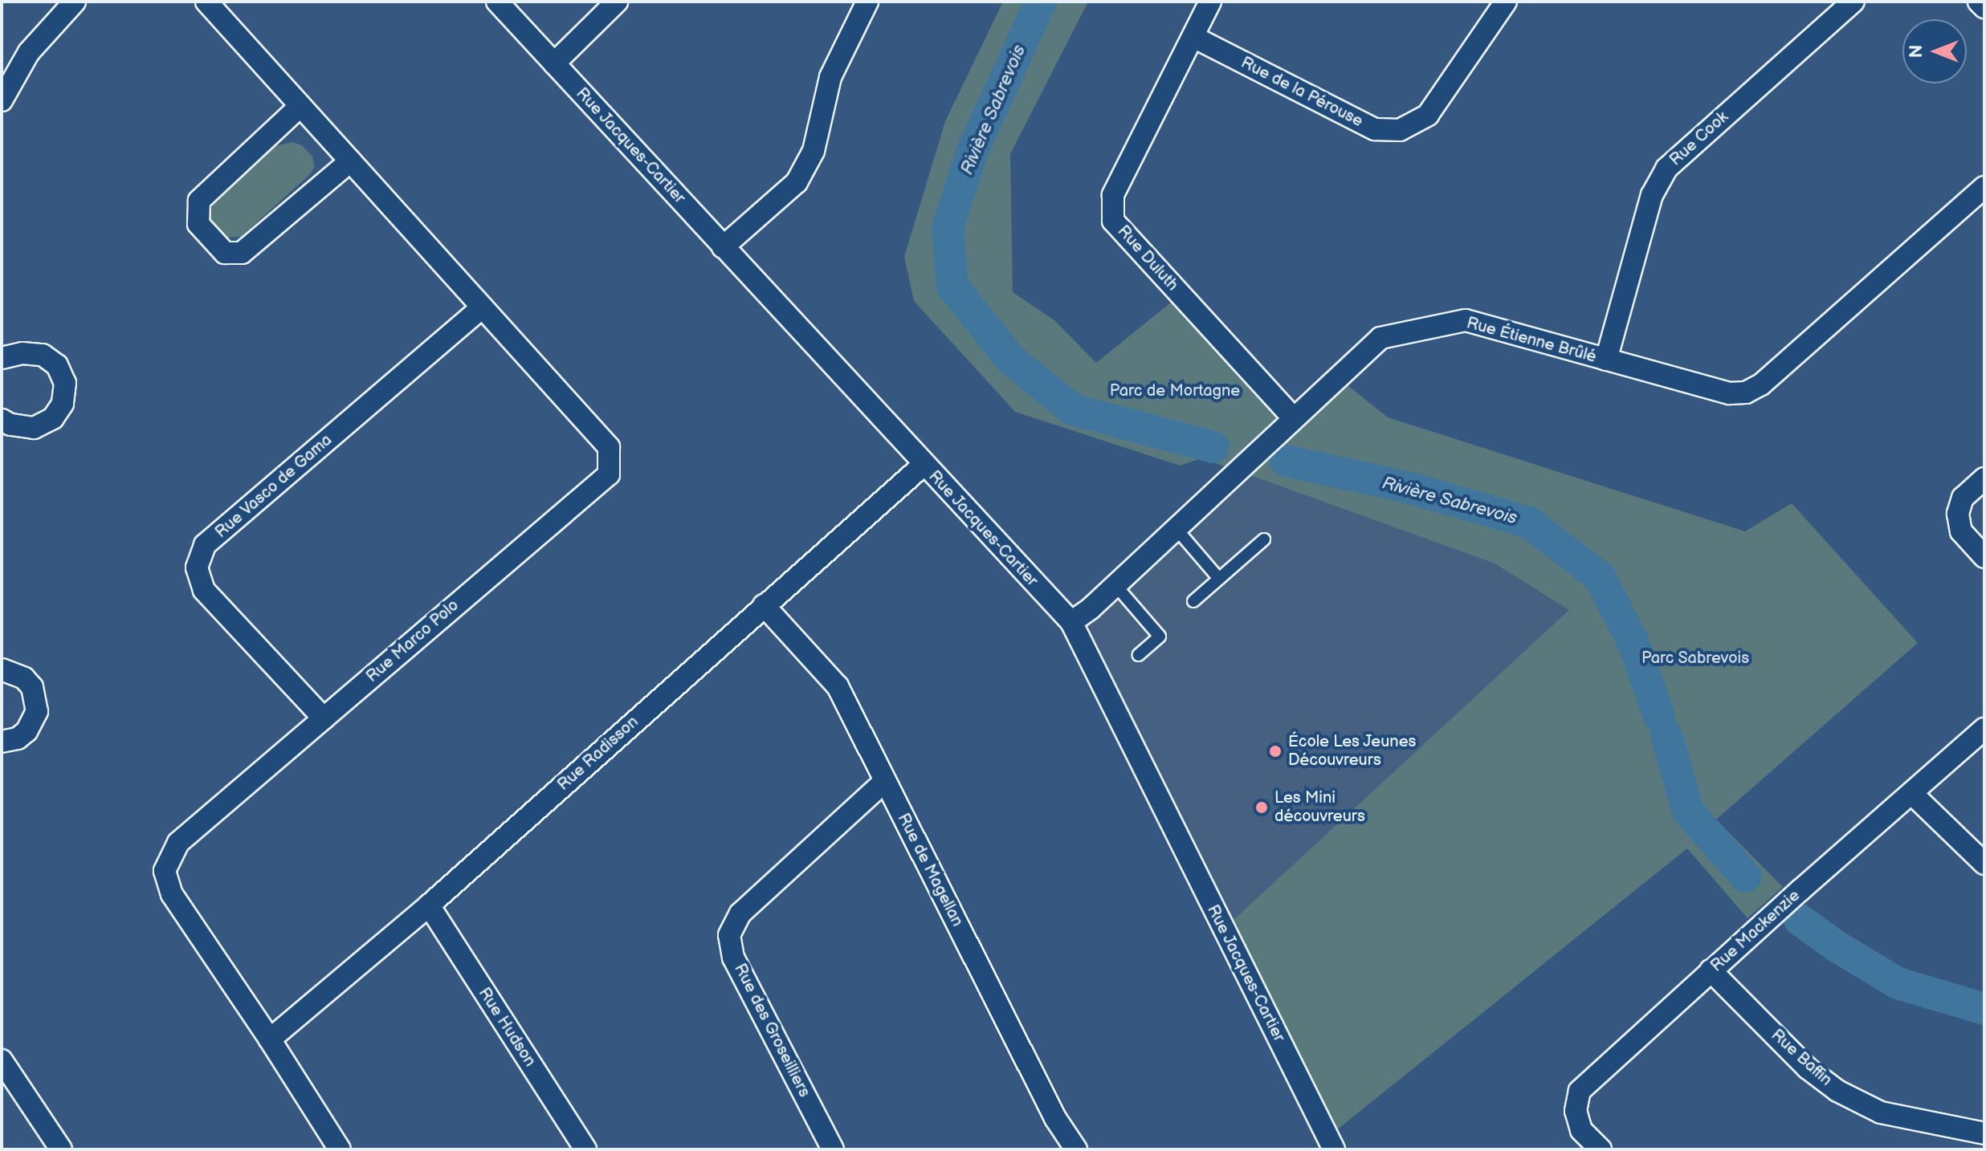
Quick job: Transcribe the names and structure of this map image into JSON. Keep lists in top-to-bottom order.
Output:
{
  "streets": {
    "street": [
      "Rue de la Pérouse",
      "Rue Cook",
      "Rue Jacques-Cartier",
      "Rue Duluth",
      "Rue Étienne Brûlé",
      "Rue Vasco de Gama",
      "Rue Marco Polo",
      "Rue Radisson",
      "Rue de Magellan",
      "Rue Mackenzie",
      "Rue Hudson",
      "Rue des Groseilliers",
      "Rue Baffin"
    ]
  },
  "crossings": [
    ["Rue de la Pérouse", "Rue Duluth"],
    ["Rue Cook", "Rue Étienne Brûlé"],
    ["Rue Jacques-Cartier", "Rue Étienne Brûlé"],
    ["Rue Jacques-Cartier", "Rue Radisson"],
    ["Rue Duluth", "Rue Étienne Brûlé"],
    ["Rue Vasco de Gama", "Rue Marco Polo"],
    ["Rue Marco Polo", "Rue Radisson"],
    ["Rue Radisson", "Rue de Magellan"],
    ["Rue Radisson", "Rue Hudson"],
    ["Rue de Magellan", "Rue des Groseilliers"],
    ["Rue Mackenzie", "Rue Baffin"]
  ],
  "water": ["Rivière Sabrevois"],
  "parks": ["Parc de Mortagne", "Parc Sabrevois"],
  "places": ["École Les Jeunes Découvreurs", "Les Mini découvreurs"],
  "north": "left"
}
